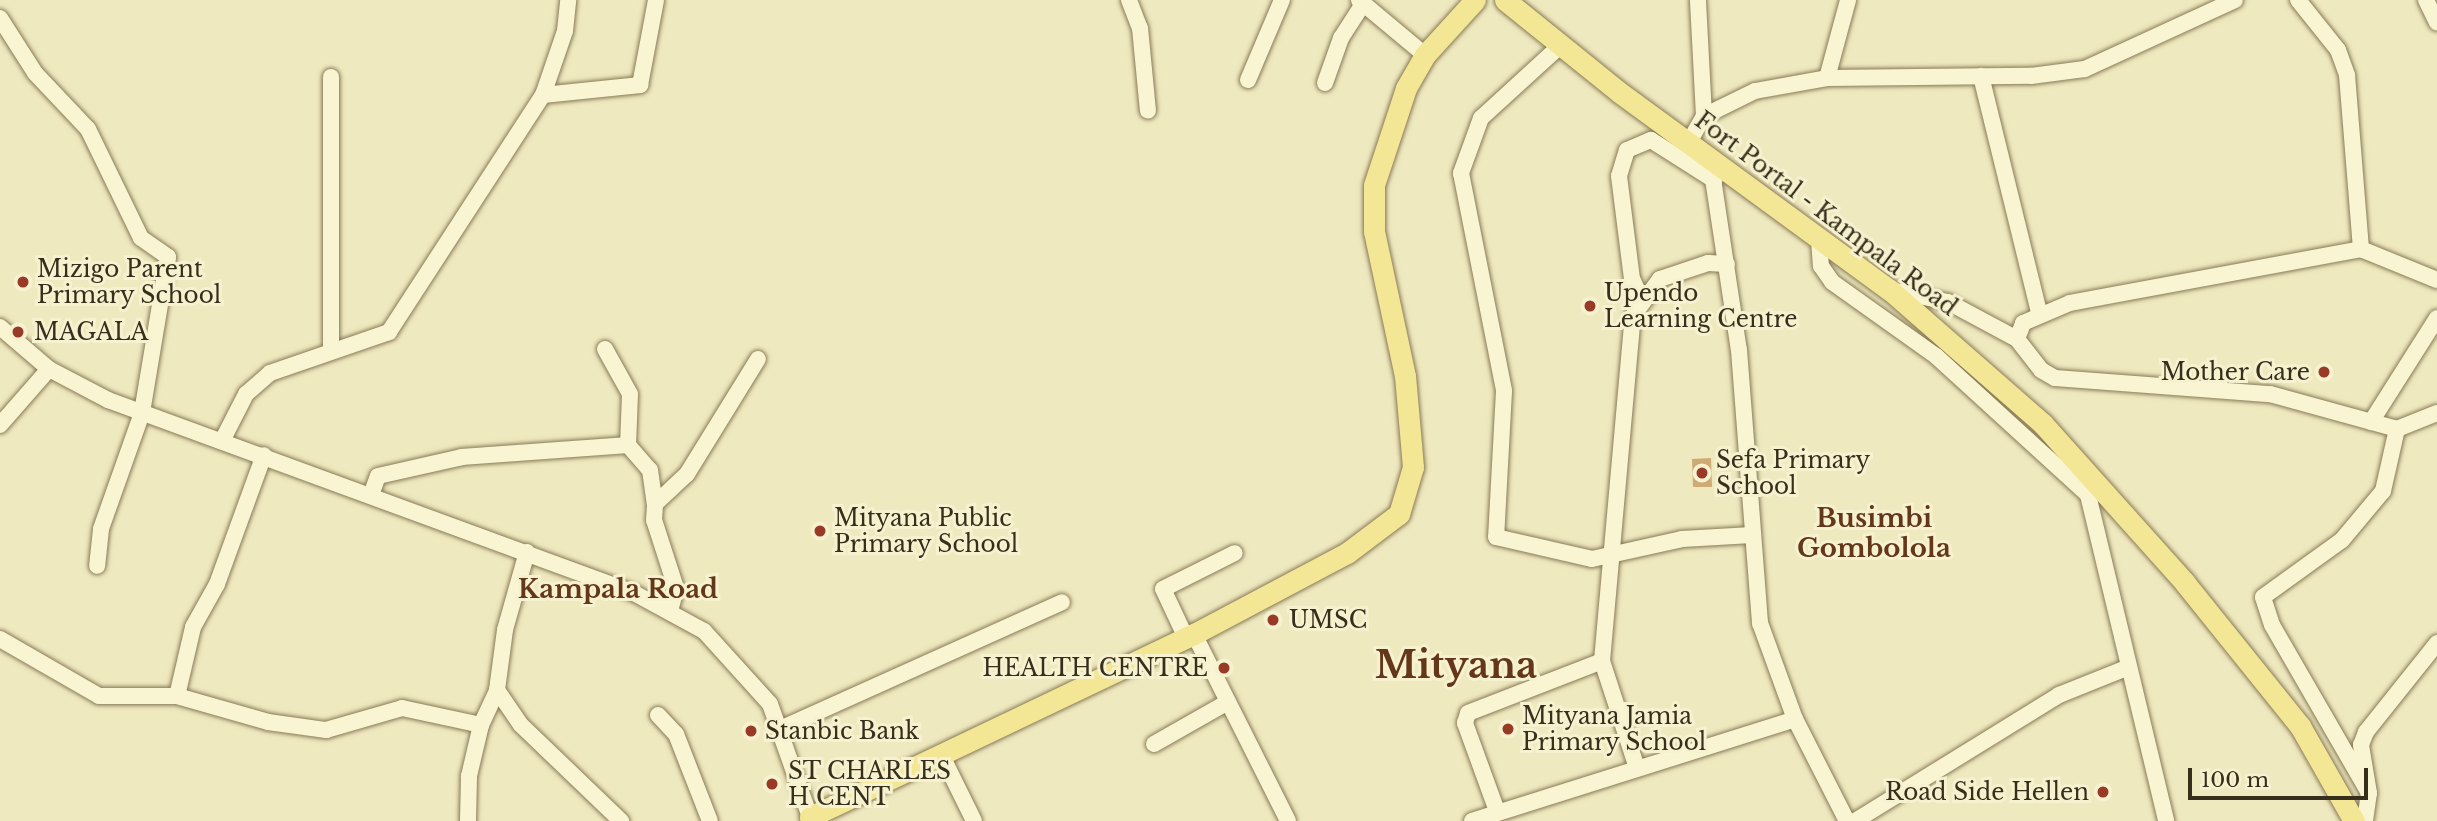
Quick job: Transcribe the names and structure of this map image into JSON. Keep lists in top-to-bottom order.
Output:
{
  "streets": {
    "main road": ["Fort Portal - Kampala Road"]
  },
  "districts": ["Busimbi Gombolola", "Kampala Road", "Mityana"],
  "places": [
    "Mizigo Parent Primary School",
    "Upendo Learning Centre",
    "MAGALA",
    "Mother Care",
    "Sefa Primary School",
    "Mityana Public Primary School",
    "UMSC",
    "HEALTH CENTRE",
    "Mityana Jamia Primary School",
    "Stanbic Bank",
    "ST CHARLES H CENT",
    "Road Side Hellen"
  ],
  "scale_bar": "100 m"
}
